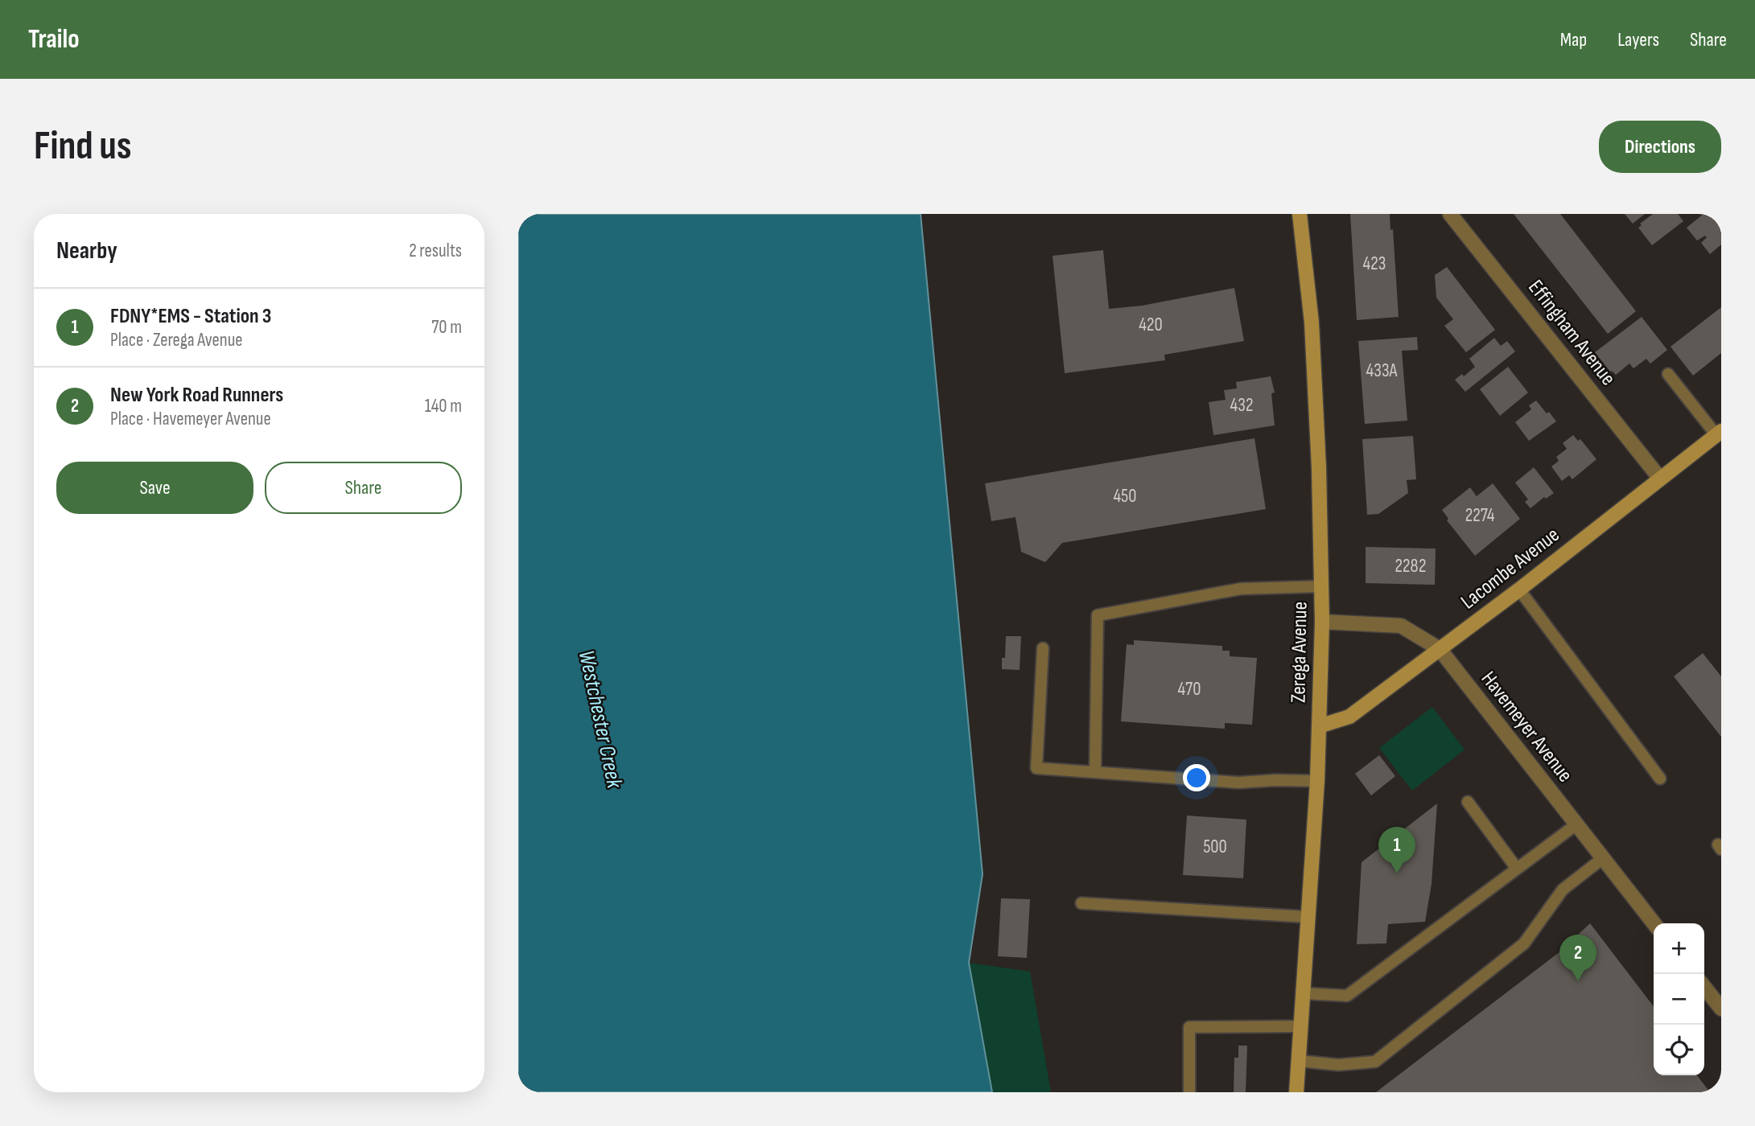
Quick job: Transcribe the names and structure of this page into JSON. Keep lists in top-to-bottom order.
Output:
{
  "streets": {
    "main road": ["Lacombe Avenue", "Zerega Avenue"],
    "street": ["Effingham Avenue", "Havemeyer Avenue"]
  },
  "crossings": [
    ["Effingham Avenue", "Lacombe Avenue"],
    ["Lacombe Avenue", "Zerega Avenue"],
    ["Lacombe Avenue", "Havemeyer Avenue"],
    ["Zerega Avenue", "Havemeyer Avenue"]
  ],
  "water": ["Westchester Creek"],
  "house_numbers": [
    "423",
    "420",
    "433A",
    "432",
    "450",
    "2274",
    "2282",
    "470",
    "500"
  ],
  "page": {
    "header": "Trailo",
    "nav": ["Map", "Layers", "Share"],
    "buttons": [
      "Directions",
      ["Save", "Share"]
    ],
    "title": "Find us",
    "heading": ["Nearby", "2 results"],
    "list": [
      {
        "mark": "1",
        "name": "FDNY*EMS - Station 3",
        "note": "Place · Zerega Avenue",
        "value": "70 m"
      },
      {
        "mark": "2",
        "name": "New York Road Runners",
        "note": "Place · Havemeyer Avenue",
        "value": "140 m"
      }
    ],
    "pins": ["1", "2"],
    "map_buttons": ["+", "−"]
  }
}
